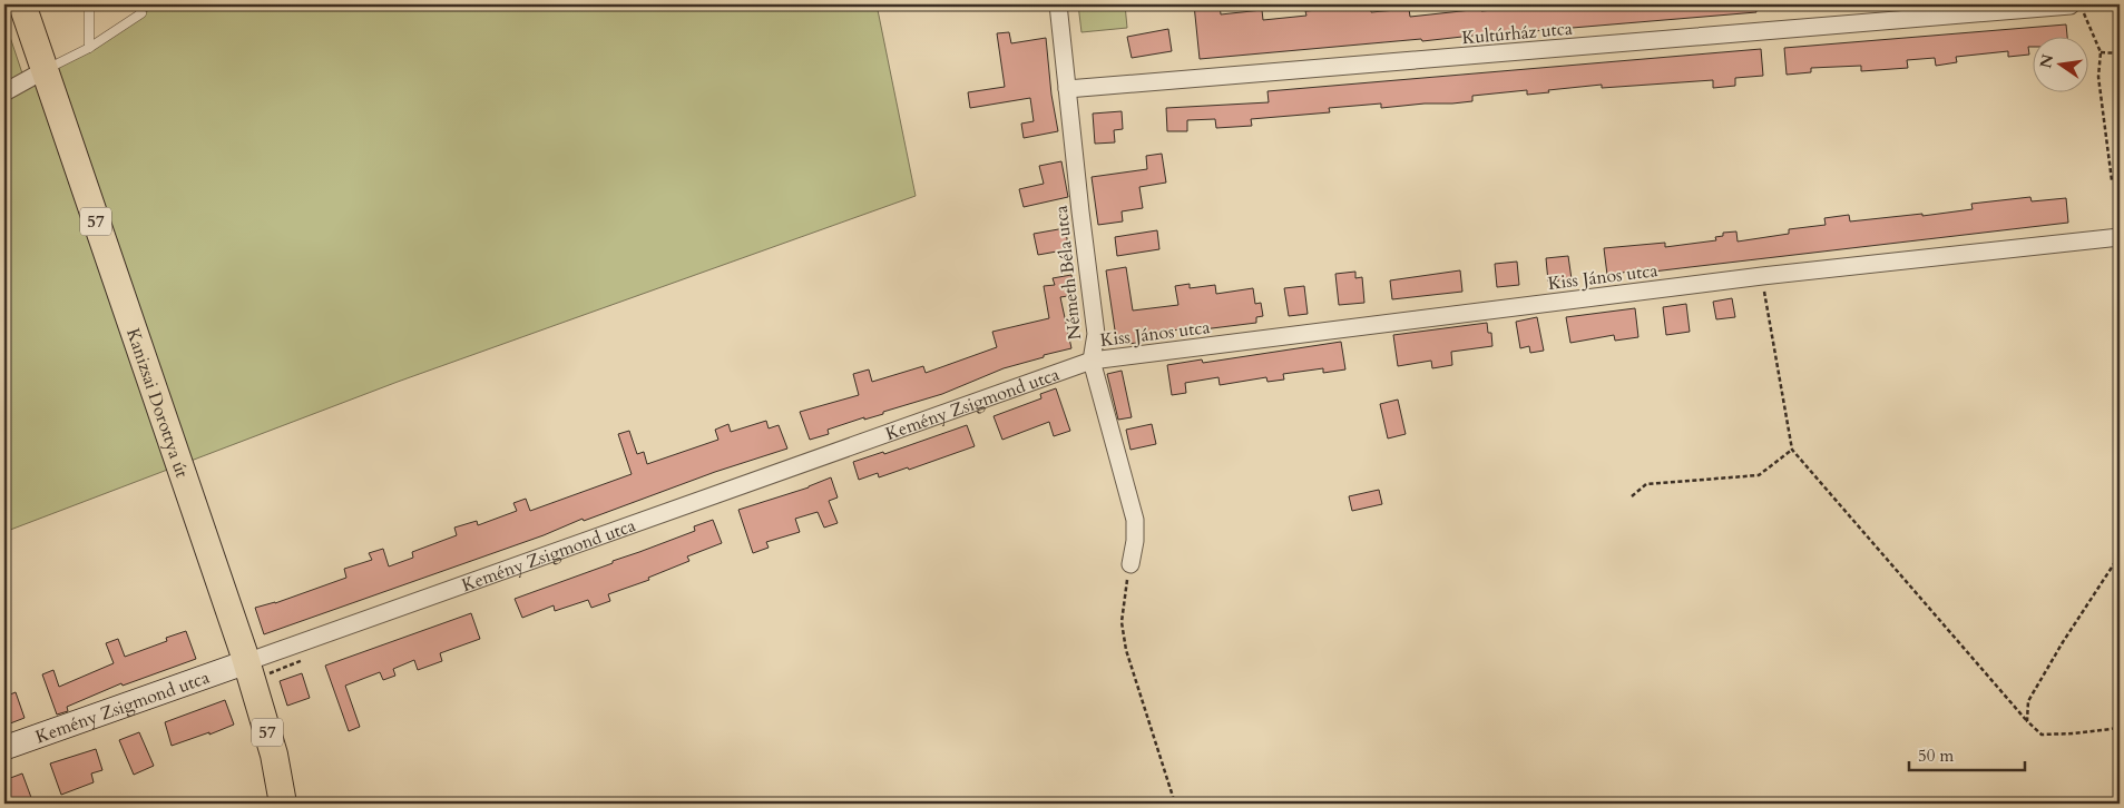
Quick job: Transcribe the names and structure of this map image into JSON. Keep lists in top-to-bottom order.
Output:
{
  "streets": {
    "main road": ["57", "Kanizsai Dorottya út"],
    "street": [
      "Kultúrház utca",
      "Németh Béla utca",
      "Kiss János utca",
      "Kemény Zsigmond utca"
    ]
  },
  "crossings": [
    ["Kultúrház utca", "Németh Béla utca"],
    ["Németh Béla utca", "Kiss János utca"],
    ["Németh Béla utca", "Kemény Zsigmond utca"],
    ["Kiss János utca", "Kemény Zsigmond utca"],
    ["Kanizsai Dorottya út", "Kemény Zsigmond utca"]
  ],
  "scale_bar": "50 m",
  "north": "left"
}
